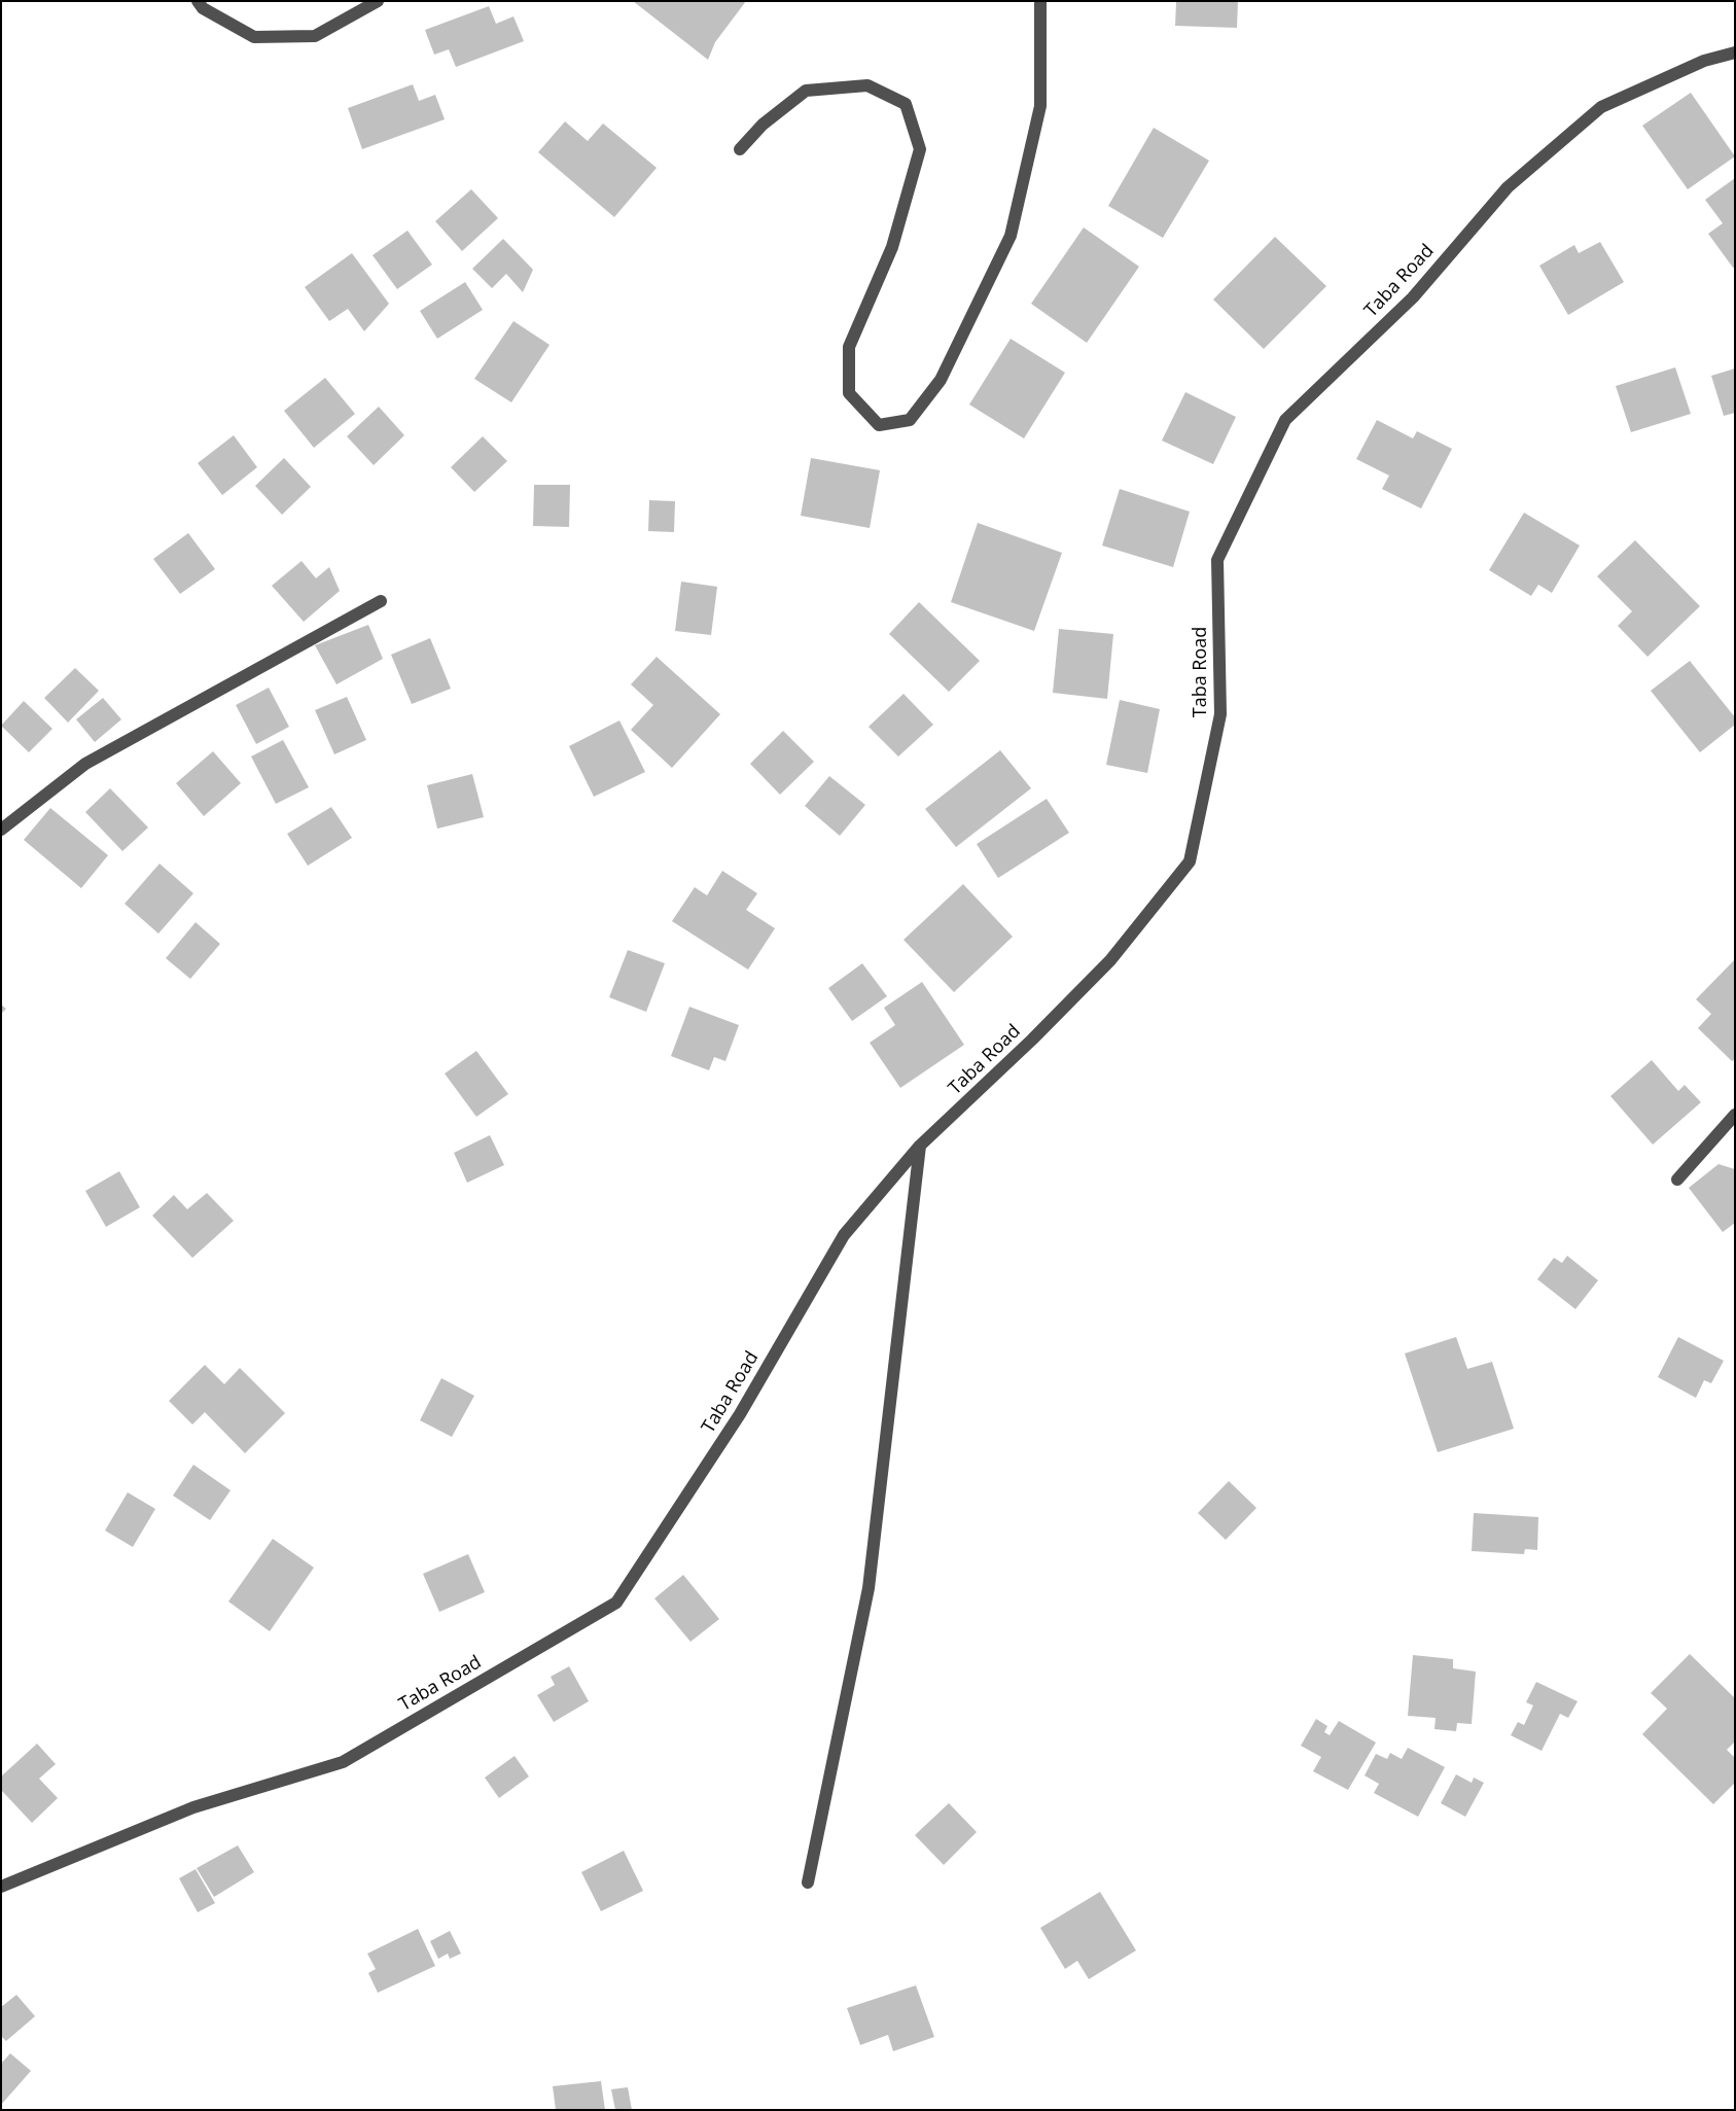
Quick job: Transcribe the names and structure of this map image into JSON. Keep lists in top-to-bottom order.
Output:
{
  "streets": {
    "street": ["Taba Road"]
  }
}
